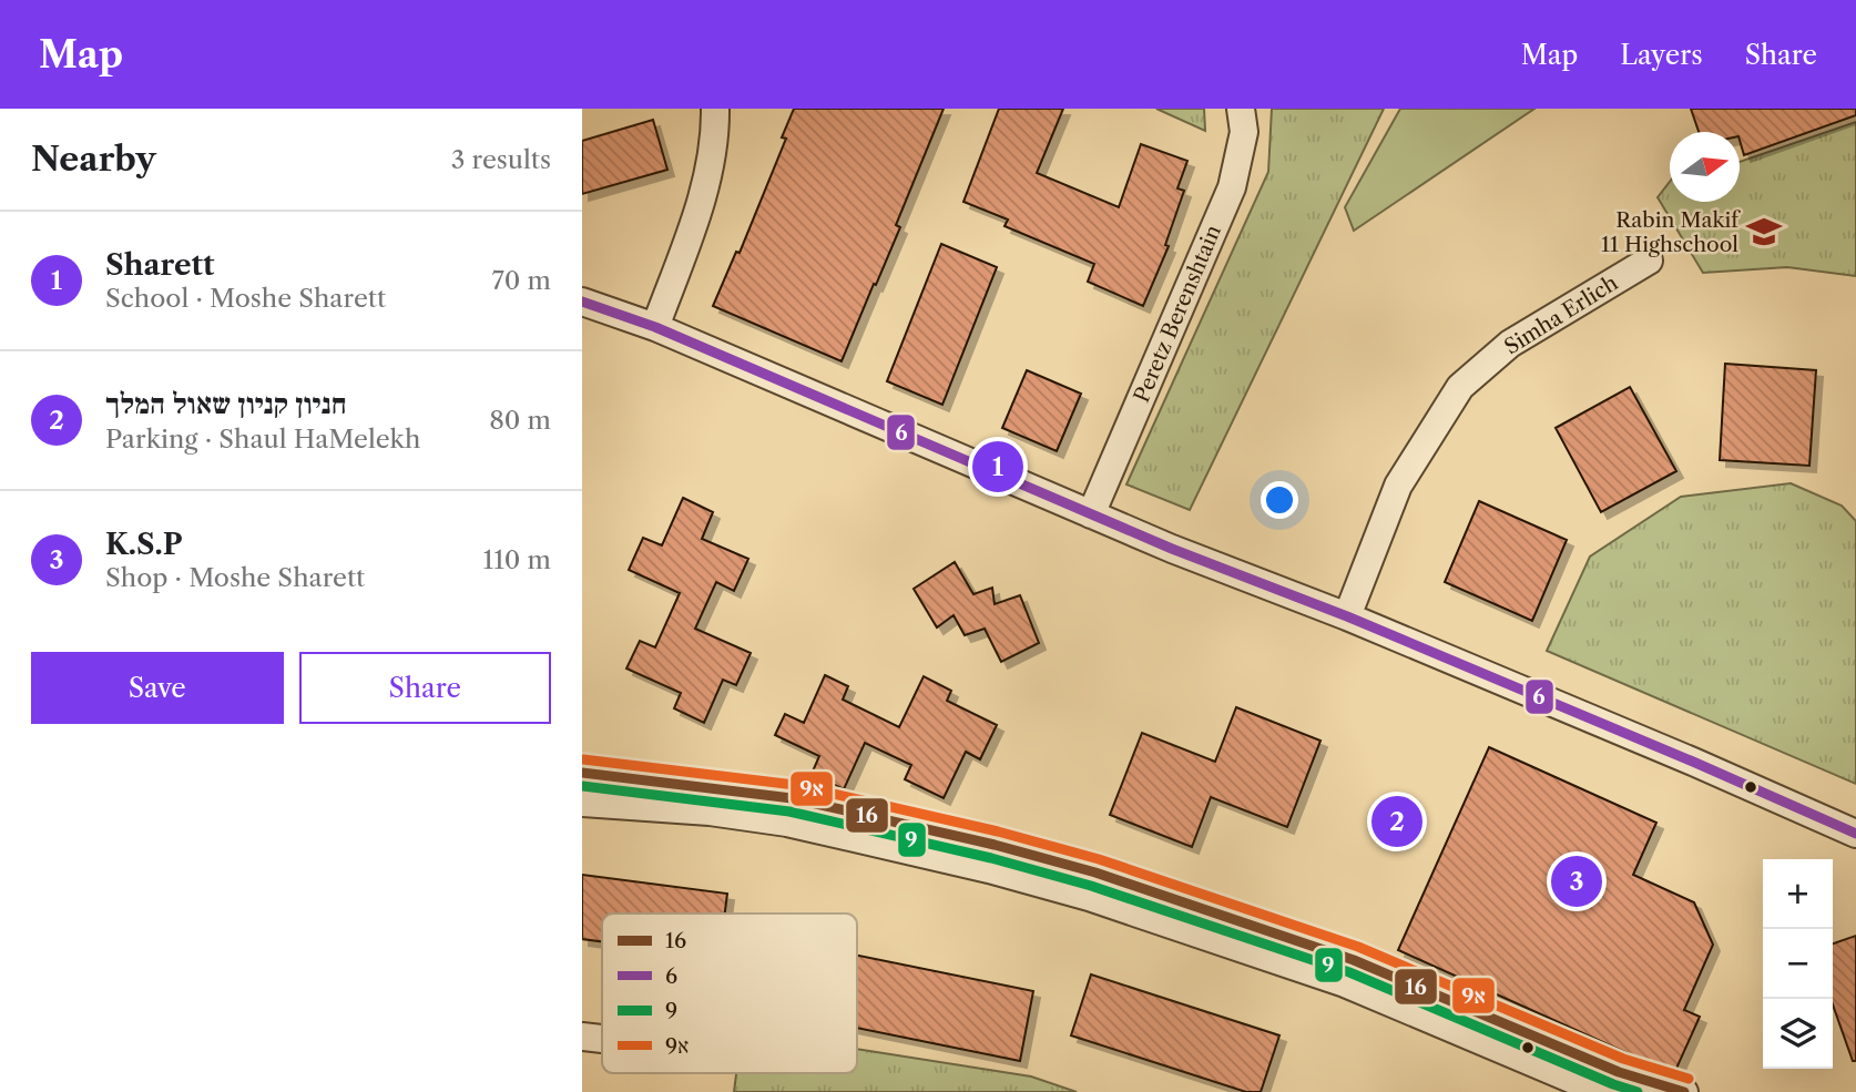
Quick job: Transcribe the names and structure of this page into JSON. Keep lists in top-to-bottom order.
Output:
{
  "streets": {
    "street": ["Peretz Berenshtain", "Simha Erlich"]
  },
  "places": {
    "school or university": ["Rabin Makif 11 Highschool"]
  },
  "lines": [
    "transit line 6",
    "transit line 9א",
    "transit line 16",
    "transit line 9"
  ],
  "legend": [
    "16",
    "6",
    "9",
    "9א"
  ],
  "north": "right",
  "page": {
    "header": "Map",
    "nav": ["Map", "Layers", "Share"],
    "heading": ["Nearby", "3 results"],
    "list": [
      {
        "mark": "1",
        "name": "Sharett",
        "note": "School · Moshe Sharett",
        "value": "70 m"
      },
      {
        "mark": "2",
        "name": "חניון קניון שאול המלך",
        "note": "Parking · Shaul HaMelekh",
        "value": "80 m"
      },
      {
        "mark": "3",
        "name": "K.S.P",
        "note": "Shop · Moshe Sharett",
        "value": "110 m"
      }
    ],
    "pins": ["1", "2", "3"],
    "buttons": ["Save", "Share"],
    "map_buttons": ["+", "−"]
  }
}
